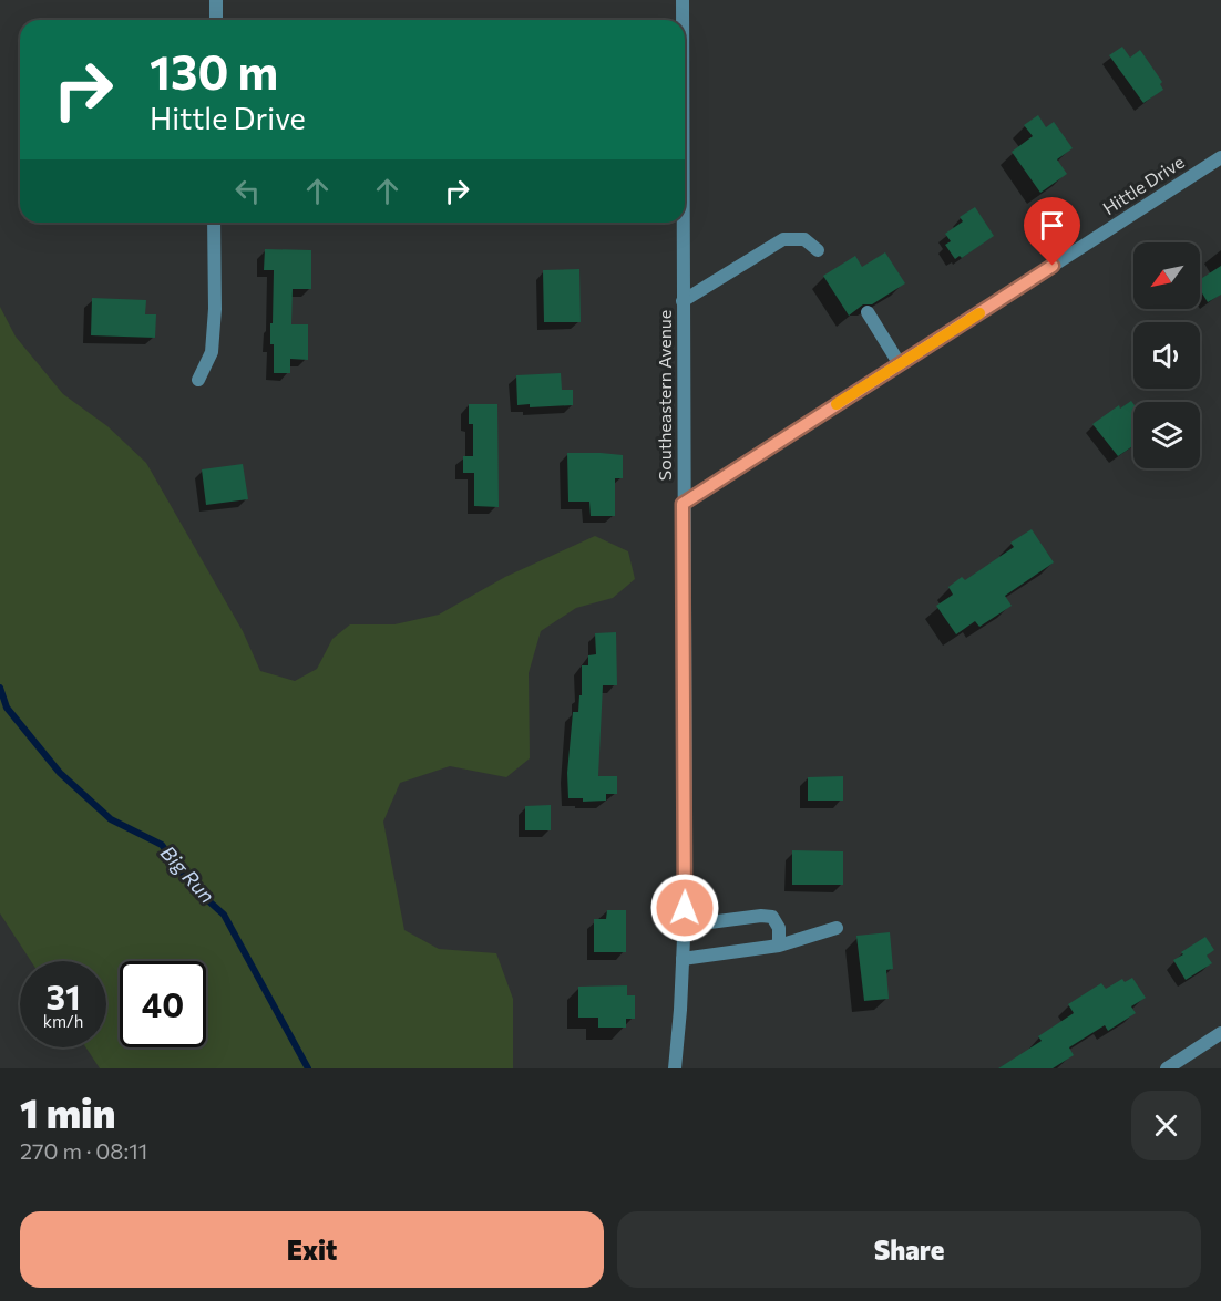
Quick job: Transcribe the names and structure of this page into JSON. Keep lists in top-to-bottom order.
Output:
{
  "streets": {
    "street": ["Hittle Drive", "Southeastern Avenue"]
  },
  "crossings": [
    ["Hittle Drive", "Southeastern Avenue"]
  ],
  "water": ["Big Run"],
  "north": "bottom left",
  "page": {
    "turn": ["130 m", "Hittle Drive"],
    "speed": "31 km/h",
    "limit": "40",
    "heading": ["1 min", "270 m · 08:11"],
    "buttons": ["Exit", "Share"]
  }
}
